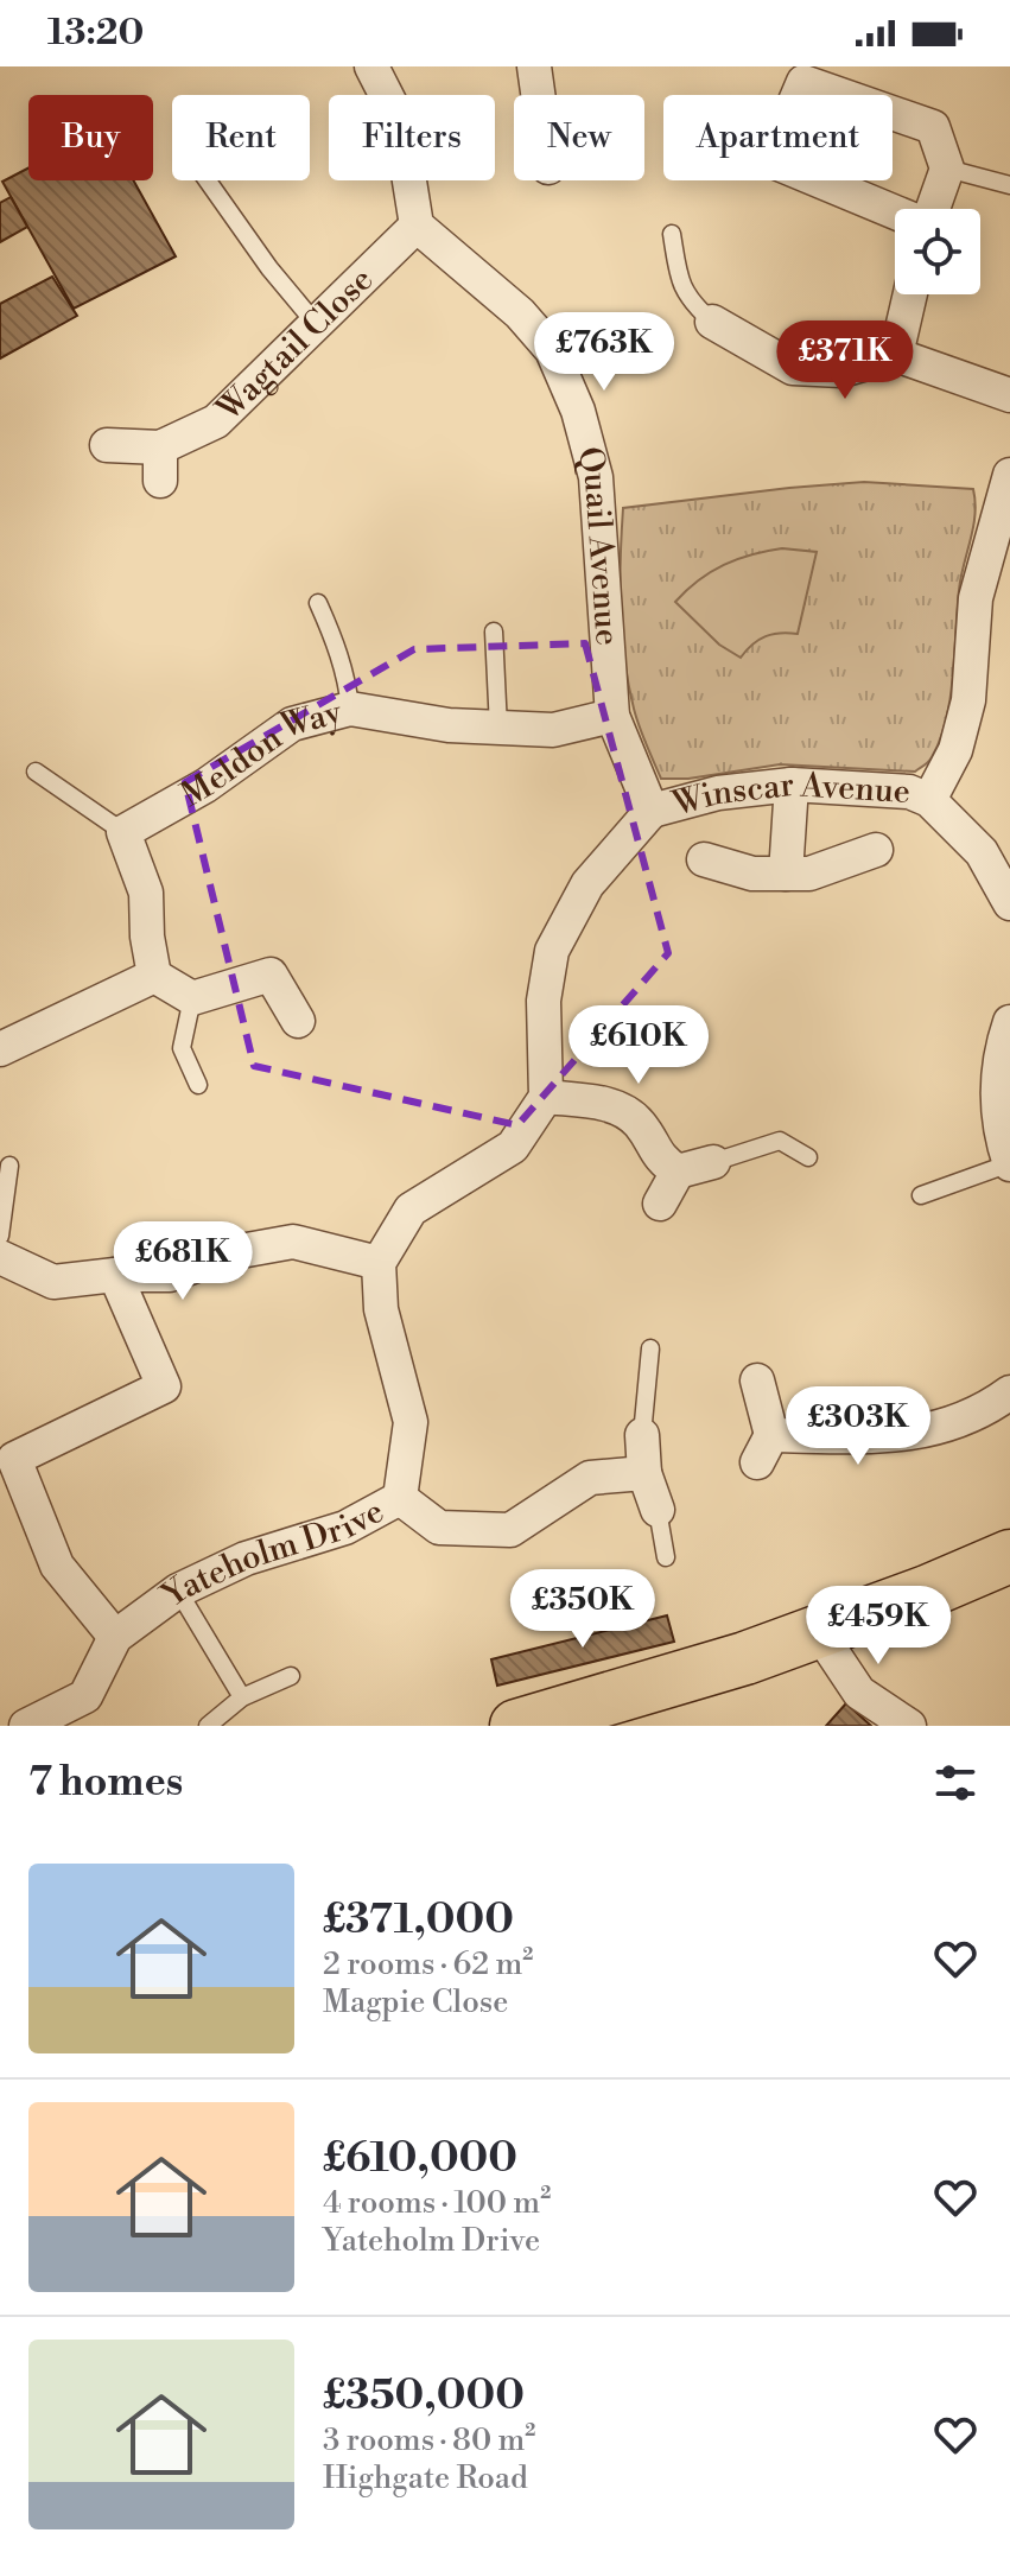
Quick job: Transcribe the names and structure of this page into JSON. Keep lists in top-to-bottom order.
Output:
{
  "streets": {
    "street": [
      "Wagtail Close",
      "Quail Avenue",
      "Meldon Way",
      "Winscar Avenue",
      "Yateholm Drive"
    ]
  },
  "crossings": [
    ["Wagtail Close", "Quail Avenue"],
    ["Quail Avenue", "Meldon Way"],
    ["Quail Avenue", "Winscar Avenue"]
  ],
  "page": {
    "status": "13:20",
    "chip": [
      "Buy",
      "Rent",
      "Filters",
      "New",
      "Apartment"
    ],
    "price": [
      "£763K",
      "£371K",
      "£610K",
      "£681K",
      "£303K",
      "£350K",
      "£459K"
    ],
    "heading": "7 homes",
    "list": [
      {
        "name": "£371,000",
        "note": "2 rooms · 62 m² · Magpie Close"
      },
      {
        "name": "£610,000",
        "note": "4 rooms · 100 m² · Yateholm Drive"
      },
      {
        "name": "£350,000",
        "note": "3 rooms · 80 m² · Highgate Road"
      }
    ]
  }
}
